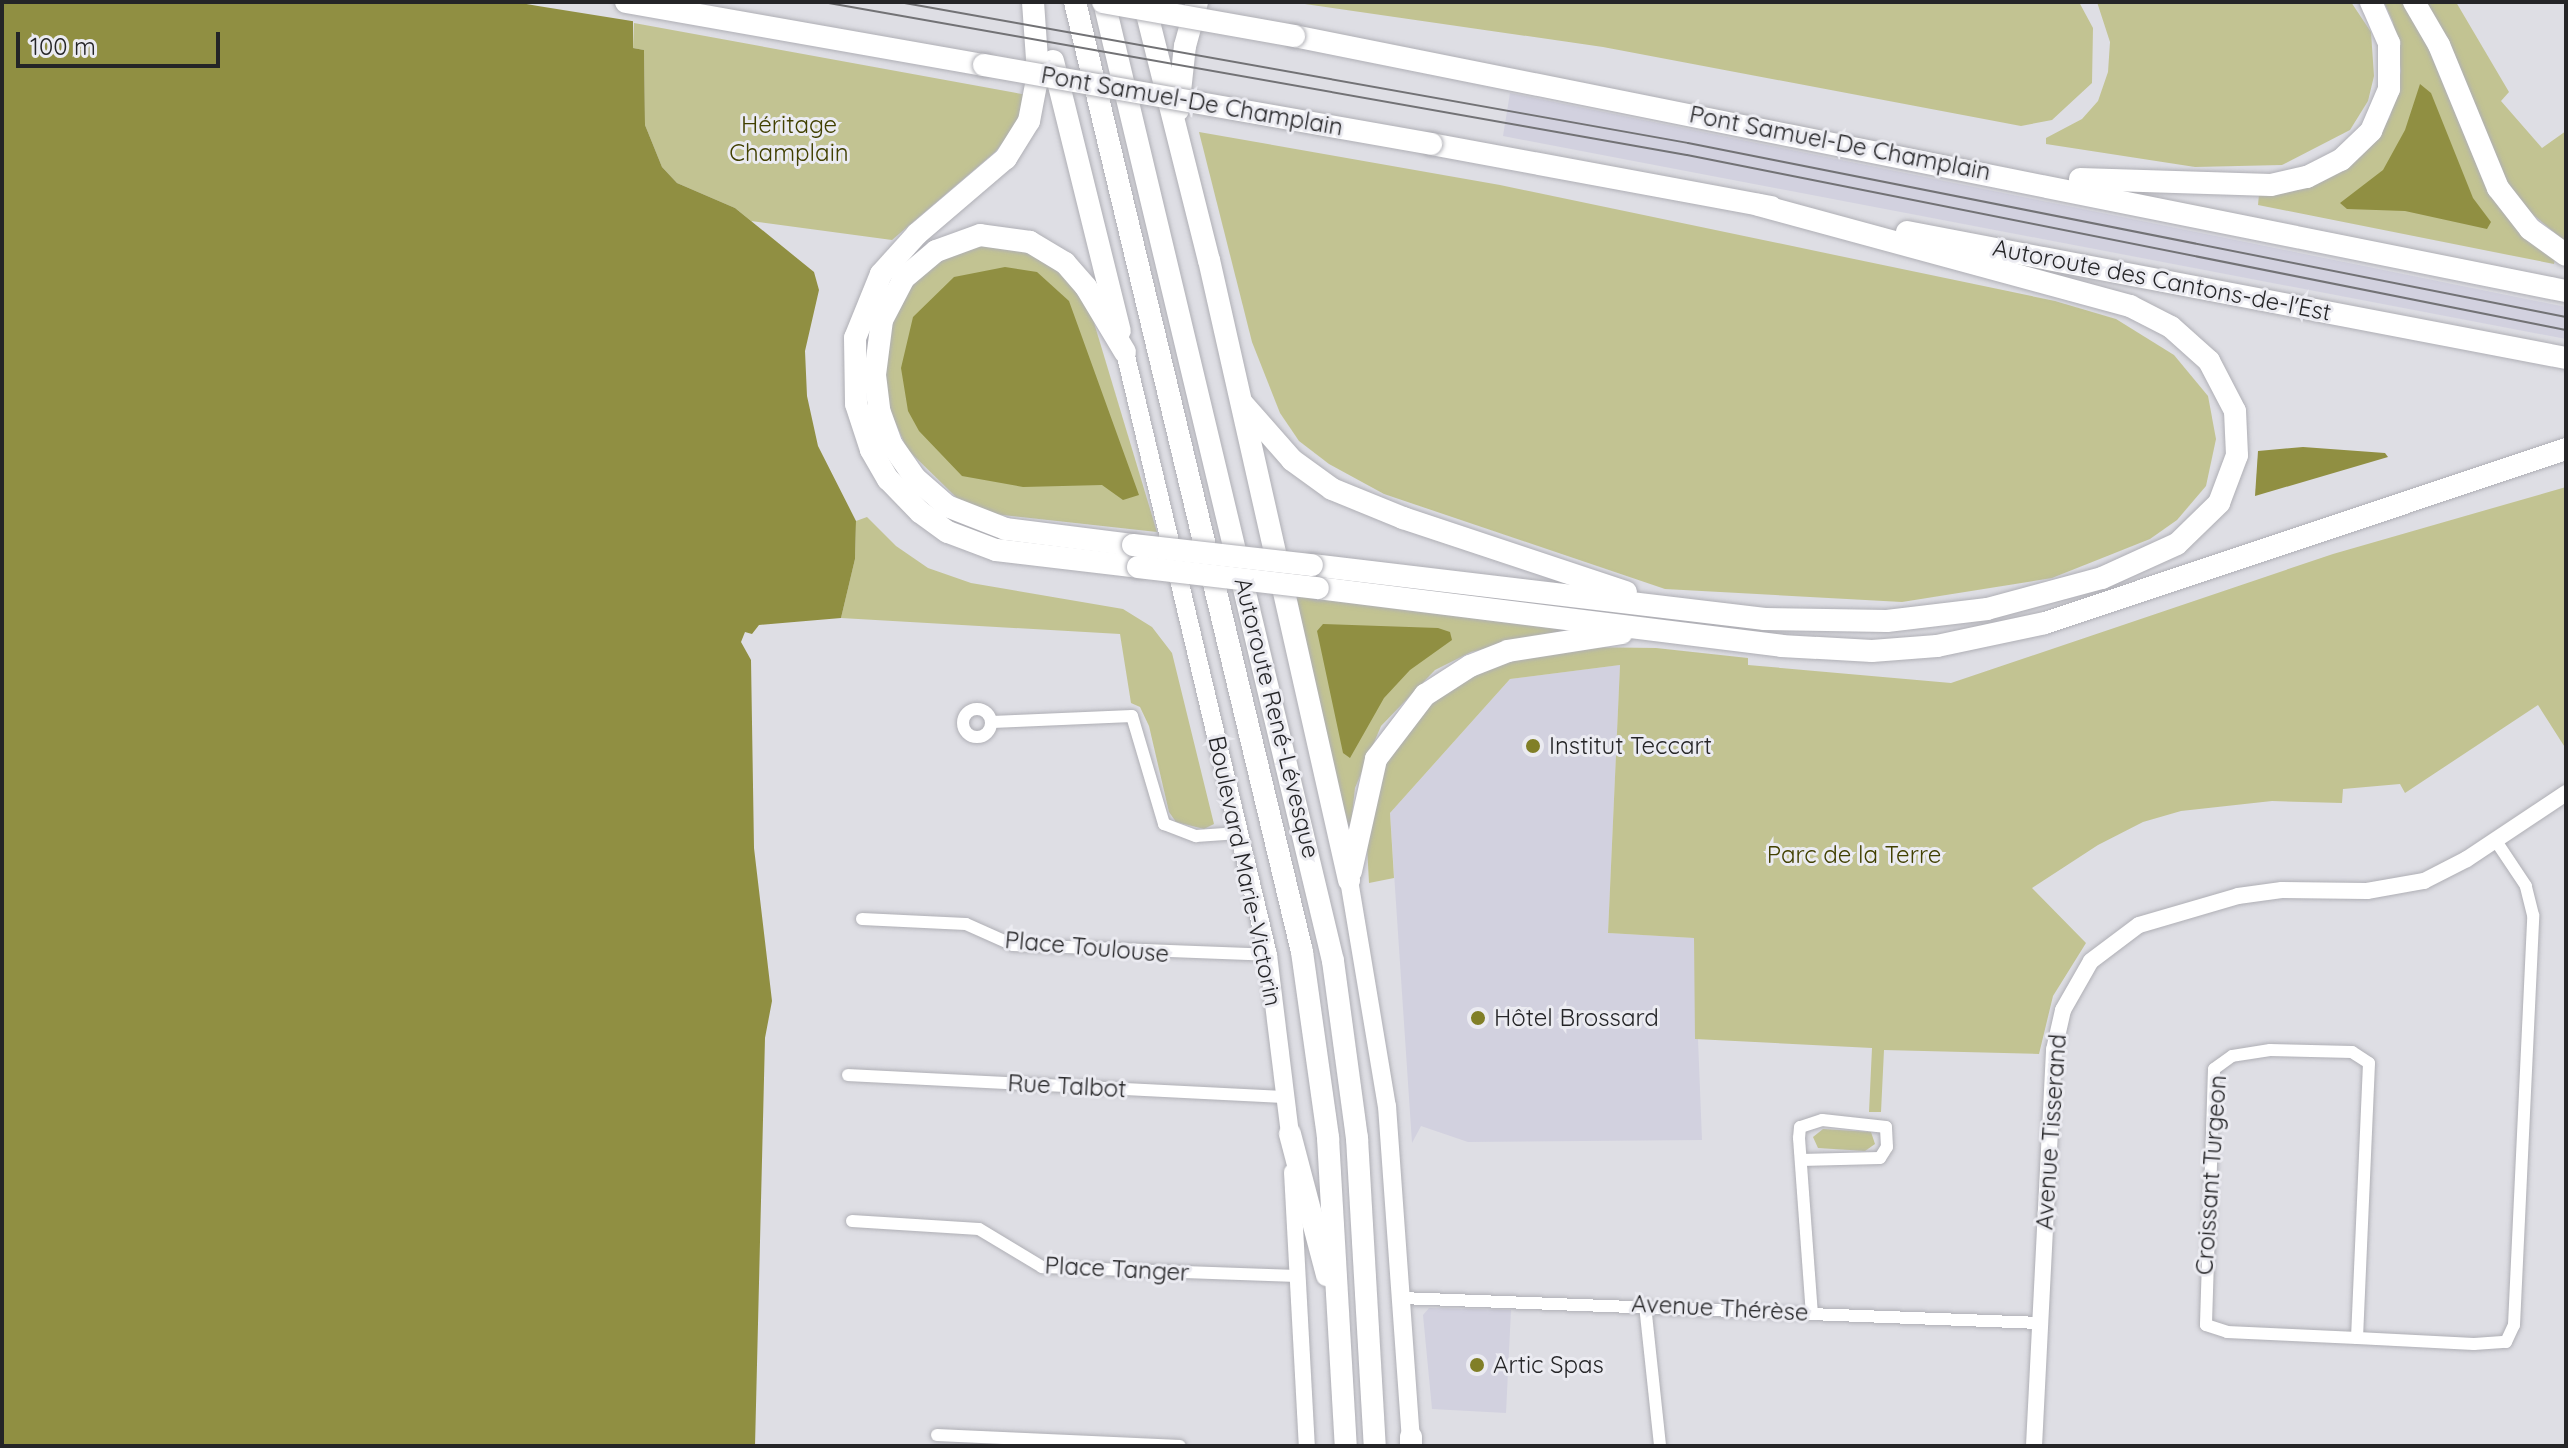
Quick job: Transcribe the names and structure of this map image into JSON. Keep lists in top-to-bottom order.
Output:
{
  "streets": {
    "highway": ["Pont Samuel-De Champlain", "Autoroute des Cantons-de-l'Est", "Autoroute René-Lévesque"],
    "main road": ["Boulevard Marie-Victorin"],
    "street": [
      "Place Toulouse",
      "Rue Talbot",
      "Avenue Tisserand",
      "Croissant Turgeon",
      "Place Tanger",
      "Avenue Thérèse"
    ]
  },
  "crossings": [
    ["Pont Samuel-De Champlain", "Autoroute des Cantons-de-l'Est"],
    ["Pont Samuel-De Champlain", "Autoroute René-Lévesque"],
    ["Boulevard Marie-Victorin", "Place Toulouse"],
    ["Boulevard Marie-Victorin", "Rue Talbot"],
    ["Boulevard Marie-Victorin", "Place Tanger"],
    ["Avenue Tisserand", "Croissant Turgeon"],
    ["Avenue Tisserand", "Avenue Thérèse"]
  ],
  "parks": ["Héritage Champlain", "Parc de la Terre"],
  "places": ["Institut Teccart", "Hôtel Brossard", "Artic Spas"],
  "scale_bar": "100 m"
}
